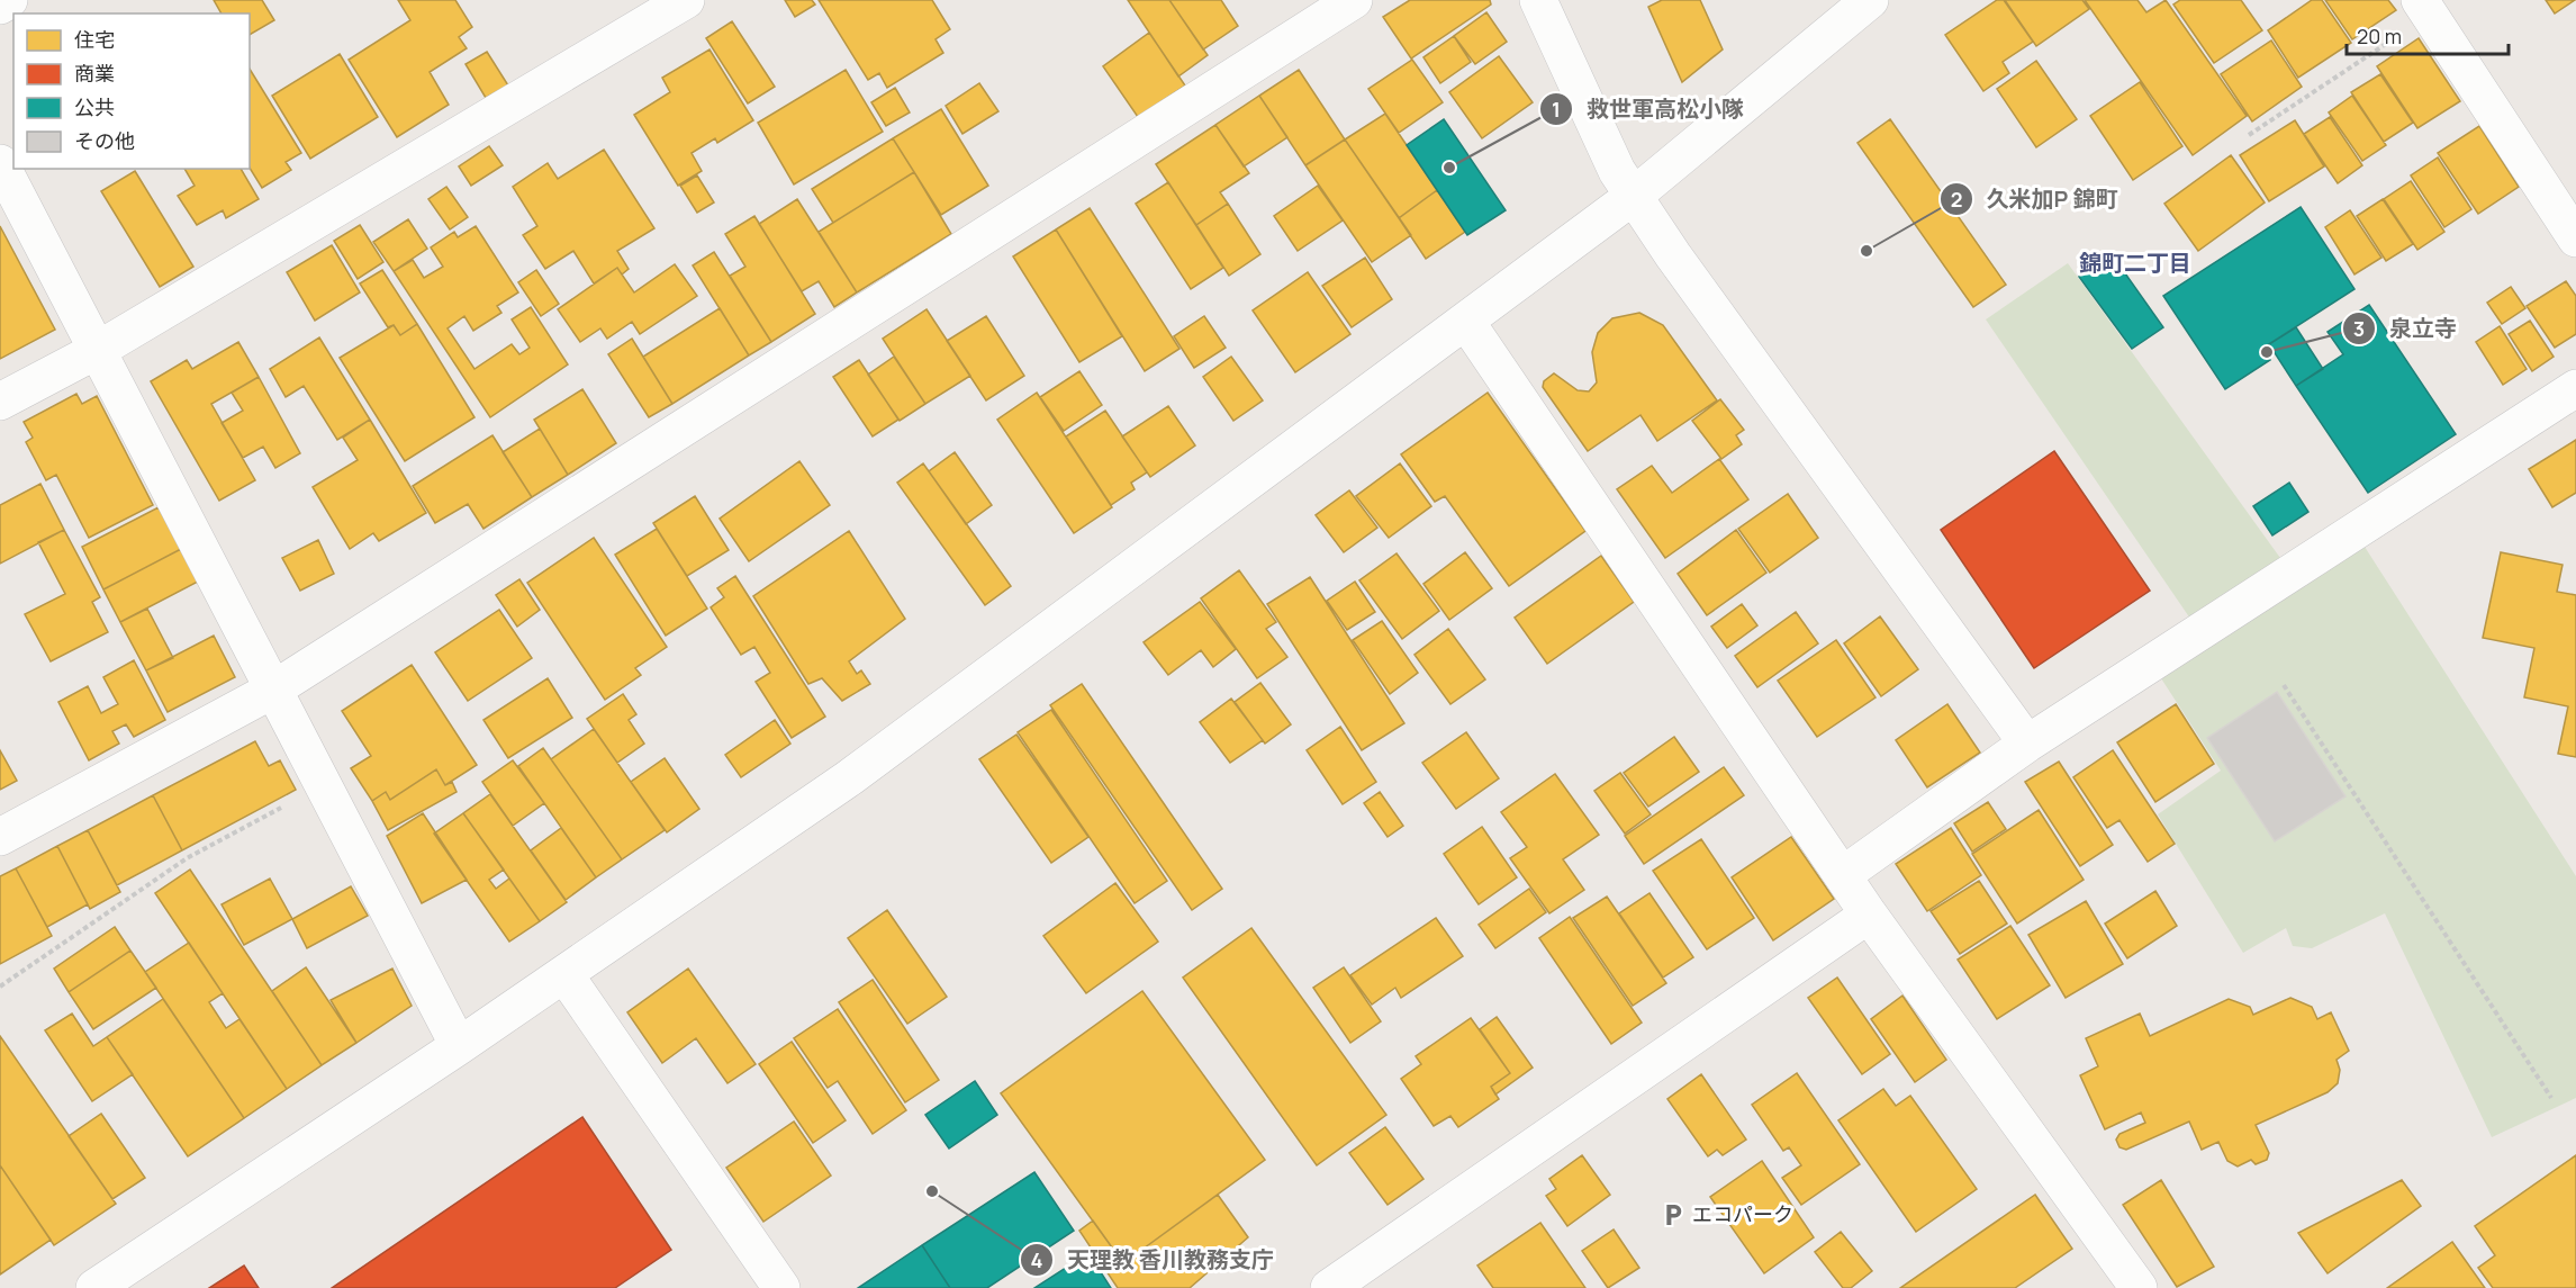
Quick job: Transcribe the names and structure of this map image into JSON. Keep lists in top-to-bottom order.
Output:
{
  "districts": ["錦町二丁目"],
  "places": {
    "other": [
      "救世軍高松小隊",
      "久米加P 錦町",
      "泉立寺",
      "天理教 香川教務支庁"
    ],
    "parking": ["エコパーク"]
  },
  "legend": [
    "住宅",
    "商業",
    "公共",
    "その他"
  ],
  "scale_bar": "20 m"
}
